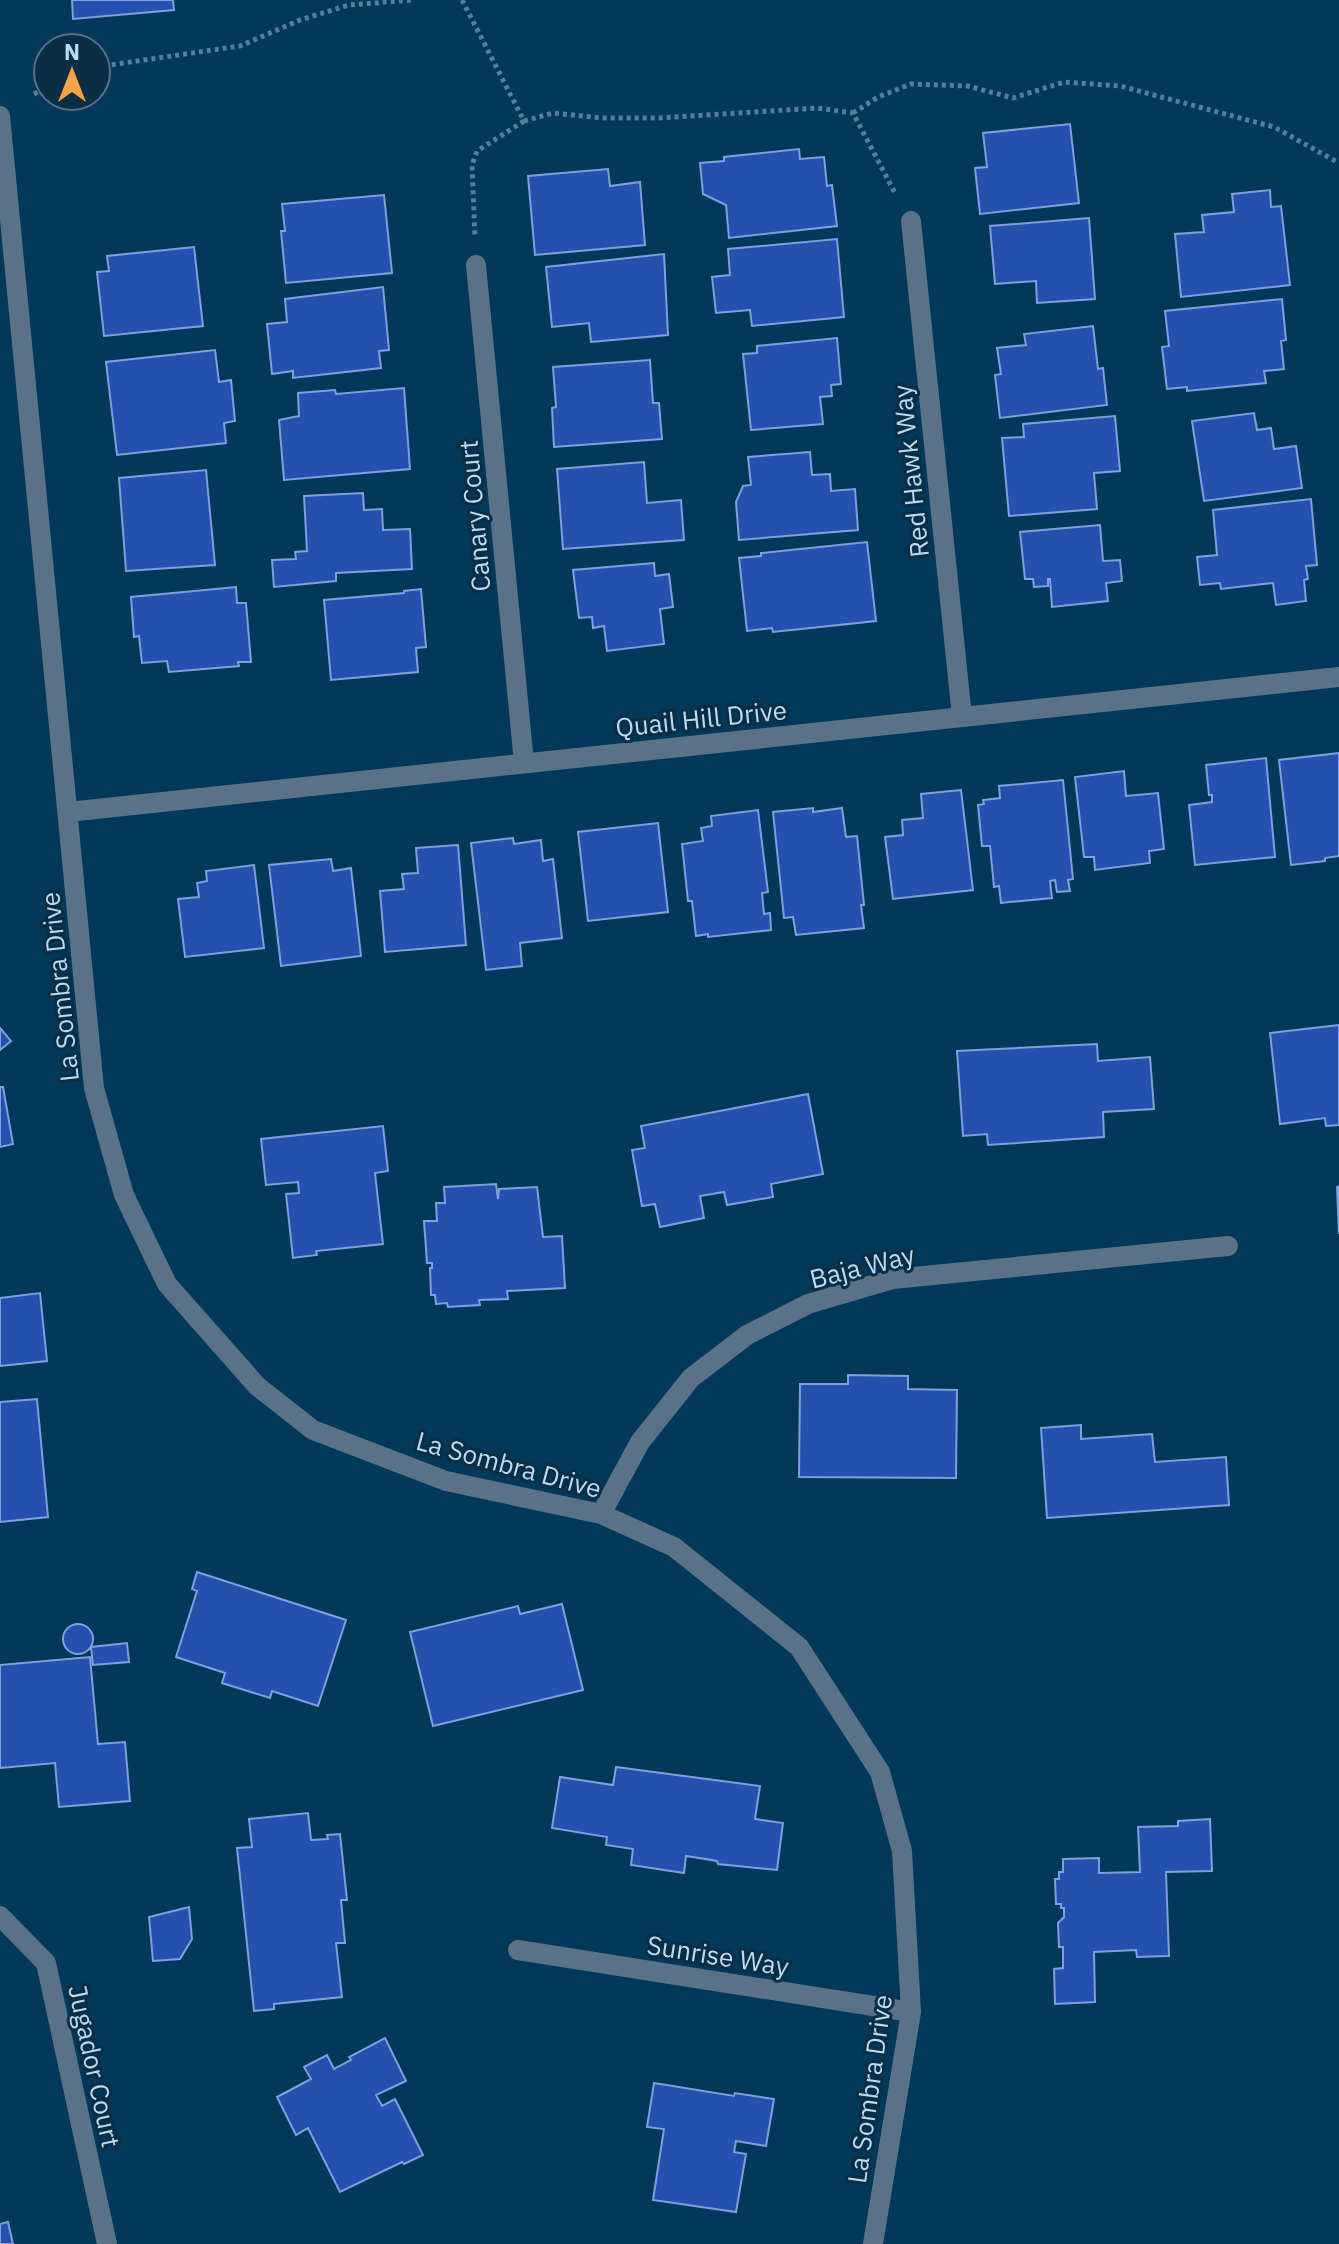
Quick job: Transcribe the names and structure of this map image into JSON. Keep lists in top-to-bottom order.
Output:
{
  "streets": {
    "street": [
      "Red Hawk Way",
      "Canary Court",
      "Quail Hill Drive",
      "La Sombra Drive",
      "Baja Way",
      "Sunrise Way",
      "Jugador Court"
    ]
  },
  "crossings": [
    ["Red Hawk Way", "Quail Hill Drive"],
    ["Canary Court", "Quail Hill Drive"],
    ["Quail Hill Drive", "La Sombra Drive"],
    ["La Sombra Drive", "Baja Way"],
    ["La Sombra Drive", "Sunrise Way"]
  ],
  "north": "top"
}
